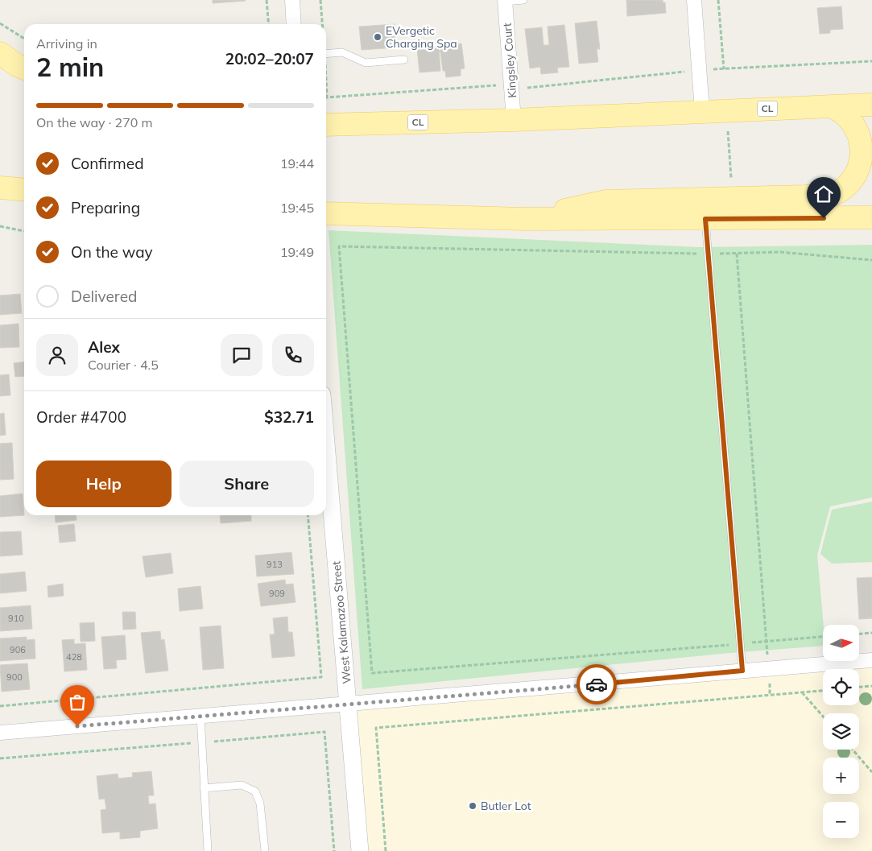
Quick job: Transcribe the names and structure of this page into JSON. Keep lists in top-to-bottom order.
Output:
{
  "streets": {
    "main road": ["CL"],
    "street": ["Kingsley Court", "West Kalamazoo Street"]
  },
  "crossings": [
    ["Kingsley Court", "CL"]
  ],
  "places": ["EVergetic Charging Spa", "Butler Lot"],
  "house_numbers": [
    "913",
    "909",
    "910",
    "906",
    "428",
    "900"
  ],
  "north": "right",
  "page": {
    "heading": ["2 min", "Arriving in", "20:02–20:07"],
    "panel": [
      "Alex",
      "Courier · 4.5",
      "Order #4700",
      "$32.71"
    ],
    "bar": "On the way · 270 m",
    "list": [
      ["Confirmed", "19:44"],
      ["Preparing", "19:45"],
      ["On the way", "19:49"],
      "Delivered"
    ],
    "buttons": ["Help", "Share"],
    "map_buttons": ["+", "−"]
  }
}
